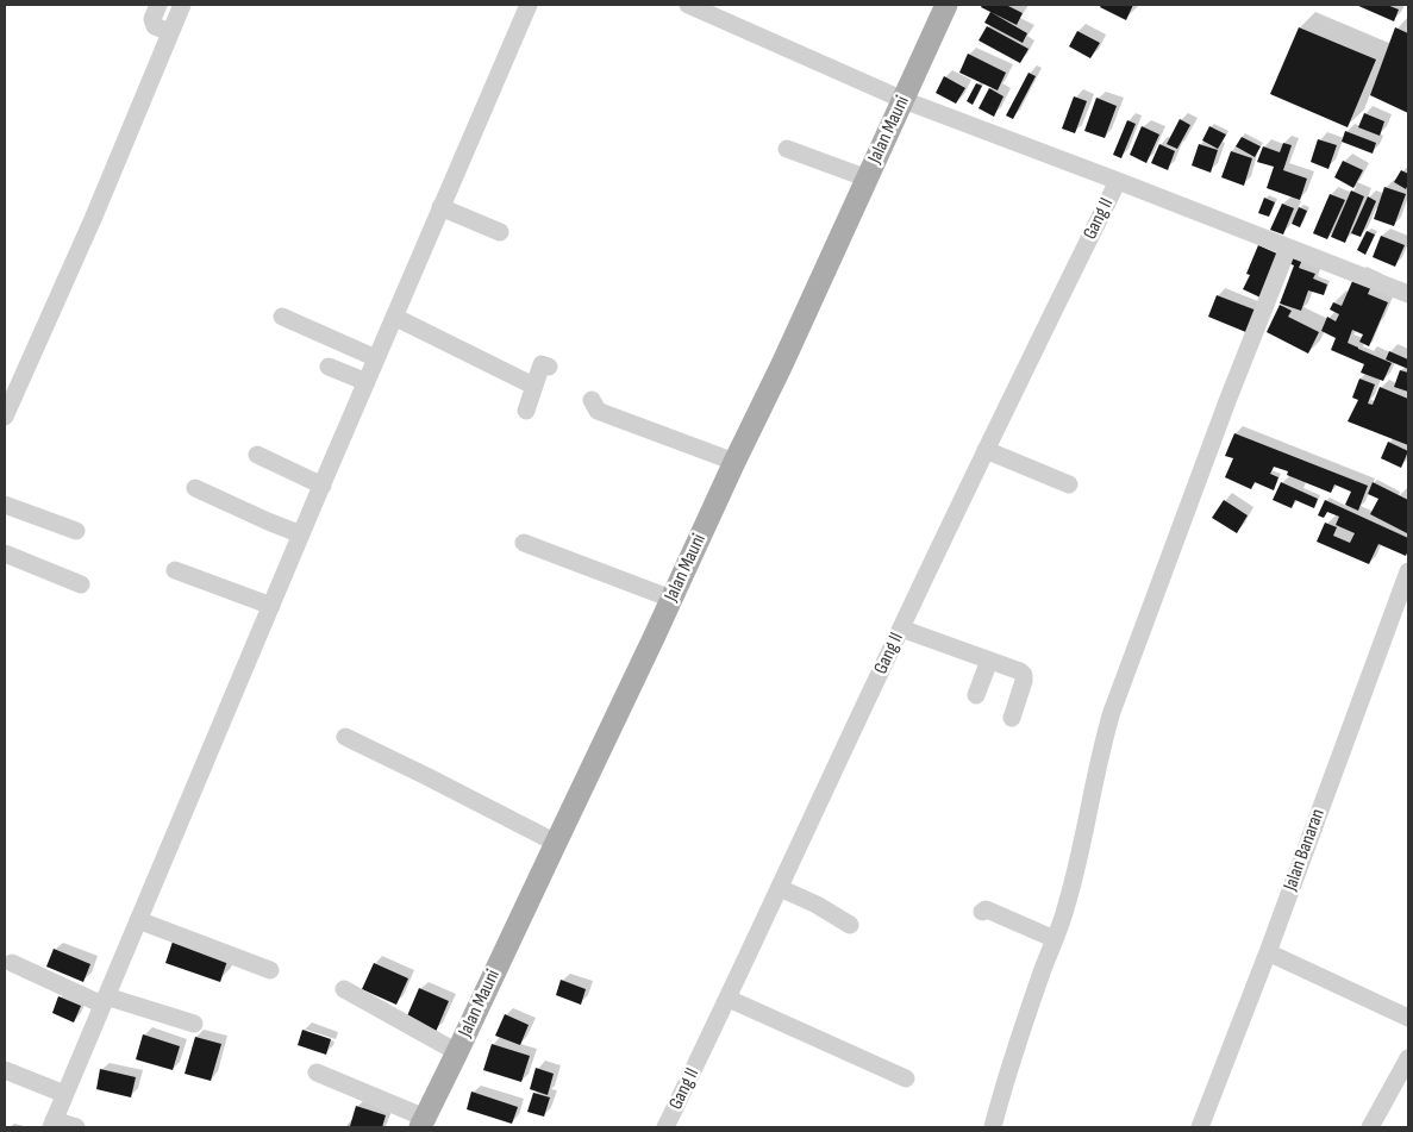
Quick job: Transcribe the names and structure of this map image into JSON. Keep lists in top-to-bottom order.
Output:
{
  "streets": {
    "main road": ["Jalan Mauni"],
    "street": ["Gang II", "Jalan Banaran"]
  }
}
